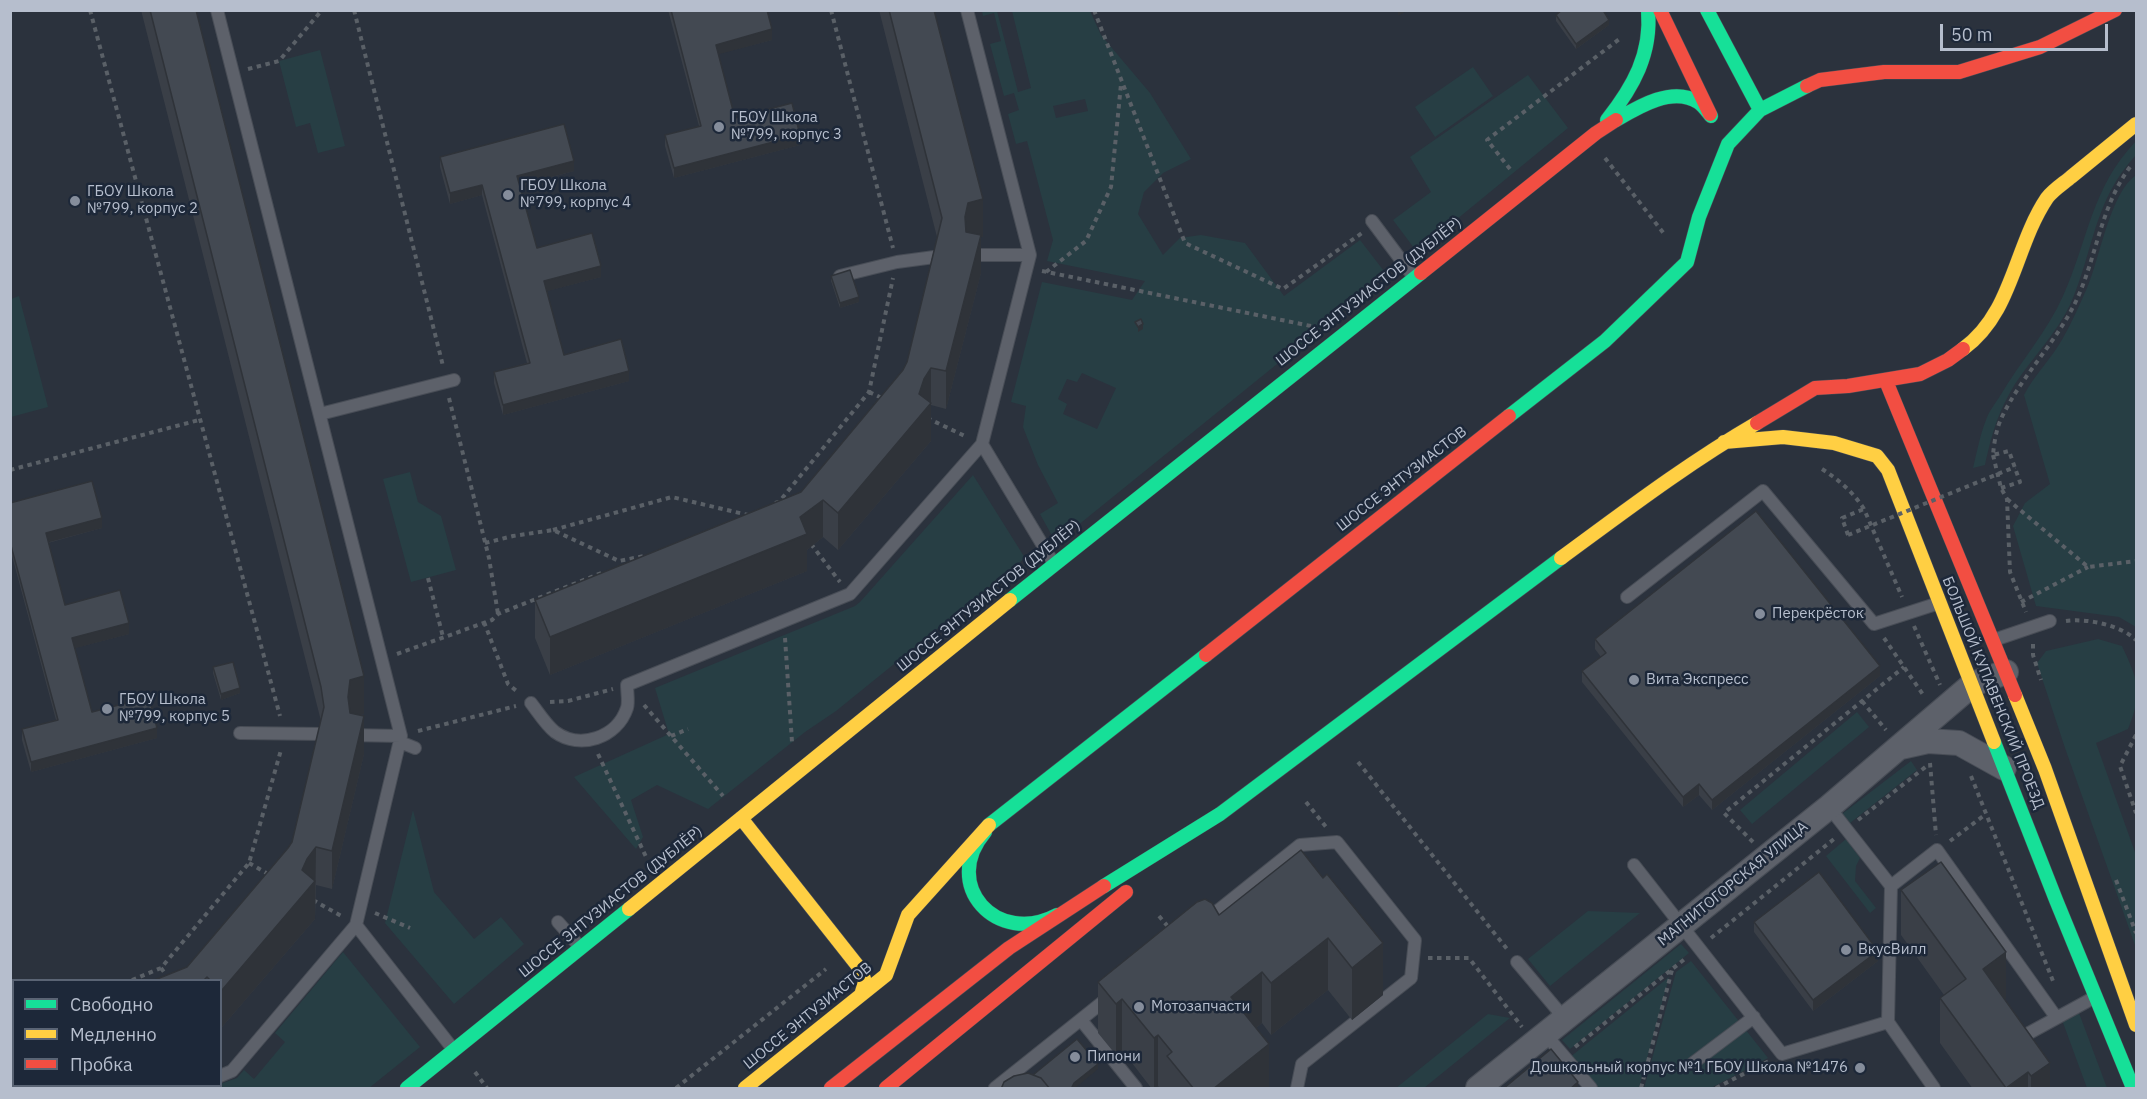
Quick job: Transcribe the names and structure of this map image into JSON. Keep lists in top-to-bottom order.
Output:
{
  "streets": {
    "main road": ["ШОССЕ ЭНТУЗИАСТОВ (ДУБЛЁР)", "ШОССЕ ЭНТУЗИАСТОВ", "БОЛЬШОЙ КУПАВЕНСКИЙ ПРОЕЗД"],
    "street": ["МАГНИТОГОРСКАЯ УЛИЦА"]
  },
  "crossings": [
    ["ШОССЕ ЭНТУЗИАСТОВ (ДУБЛЁР)", "ШОССЕ ЭНТУЗИАСТОВ"],
    ["БОЛЬШОЙ КУПАВЕНСКИЙ ПРОЕЗД", "МАГНИТОГОРСКАЯ УЛИЦА"]
  ],
  "places": [
    "ГБОУ Школа №799, корпус 3",
    "ГБОУ Школа №799, корпус 4",
    "ГБОУ Школа №799, корпус 2",
    "Перекрёсток",
    "Вита Экспресс",
    "ГБОУ Школа №799, корпус 5",
    "ВкусВилл",
    "Мотозапчасти",
    "Пипони",
    "Дошкольный корпус №1 ГБОУ Школа №1476"
  ],
  "legend": ["Свободно", "Медленно", "Пробка"],
  "scale_bar": "50 m"
}
